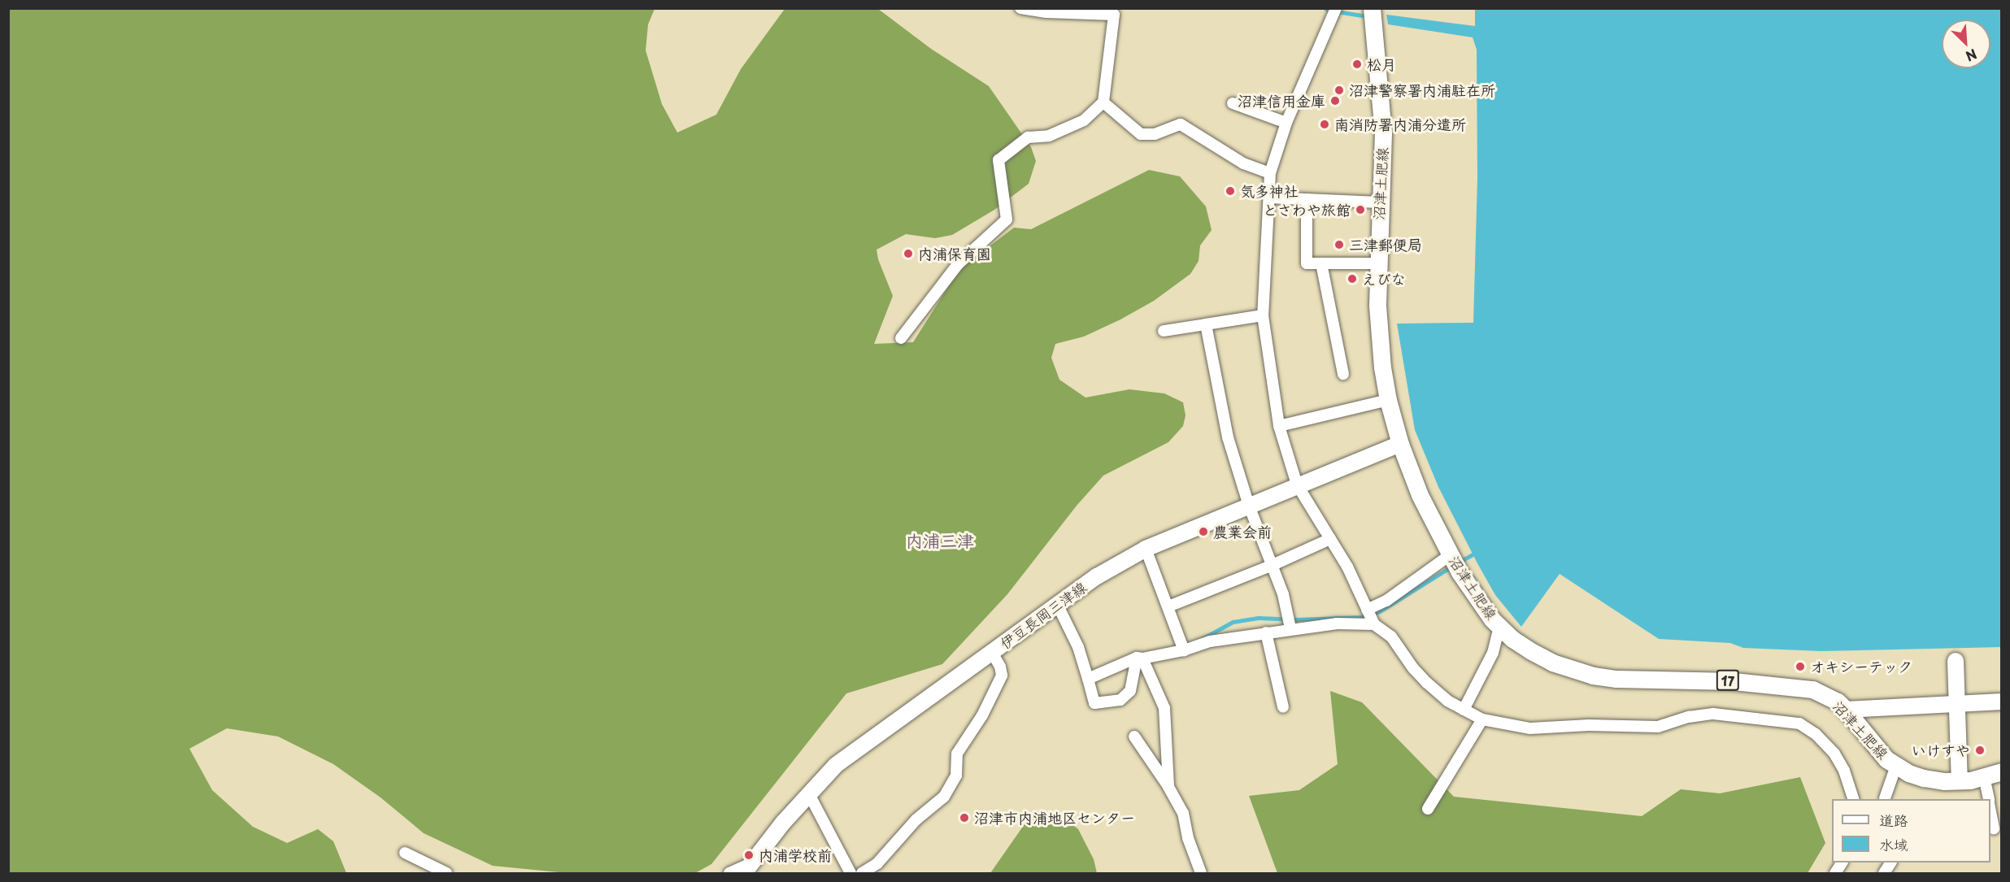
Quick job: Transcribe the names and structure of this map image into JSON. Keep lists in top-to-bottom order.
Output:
{
  "streets": {
    "main road": ["沼津土肥線", "伊豆長岡三津線", "17"]
  },
  "crossings": [
    ["沼津土肥線", "伊豆長岡三津線"]
  ],
  "districts": ["内浦三津"],
  "places": [
    "松月",
    "沼津警察署内浦駐在所",
    "沼津信用金庫",
    "南消防署内浦分遣所",
    "気多神社",
    "とさわや旅館",
    "三津郵便局",
    "内浦保育園",
    "えびな",
    "農業会前",
    "オキシーテック",
    "いけすや",
    "沼津市内浦地区センター",
    "内浦学校前"
  ],
  "legend": ["道路", "水域"],
  "north": "bottom right"
}
